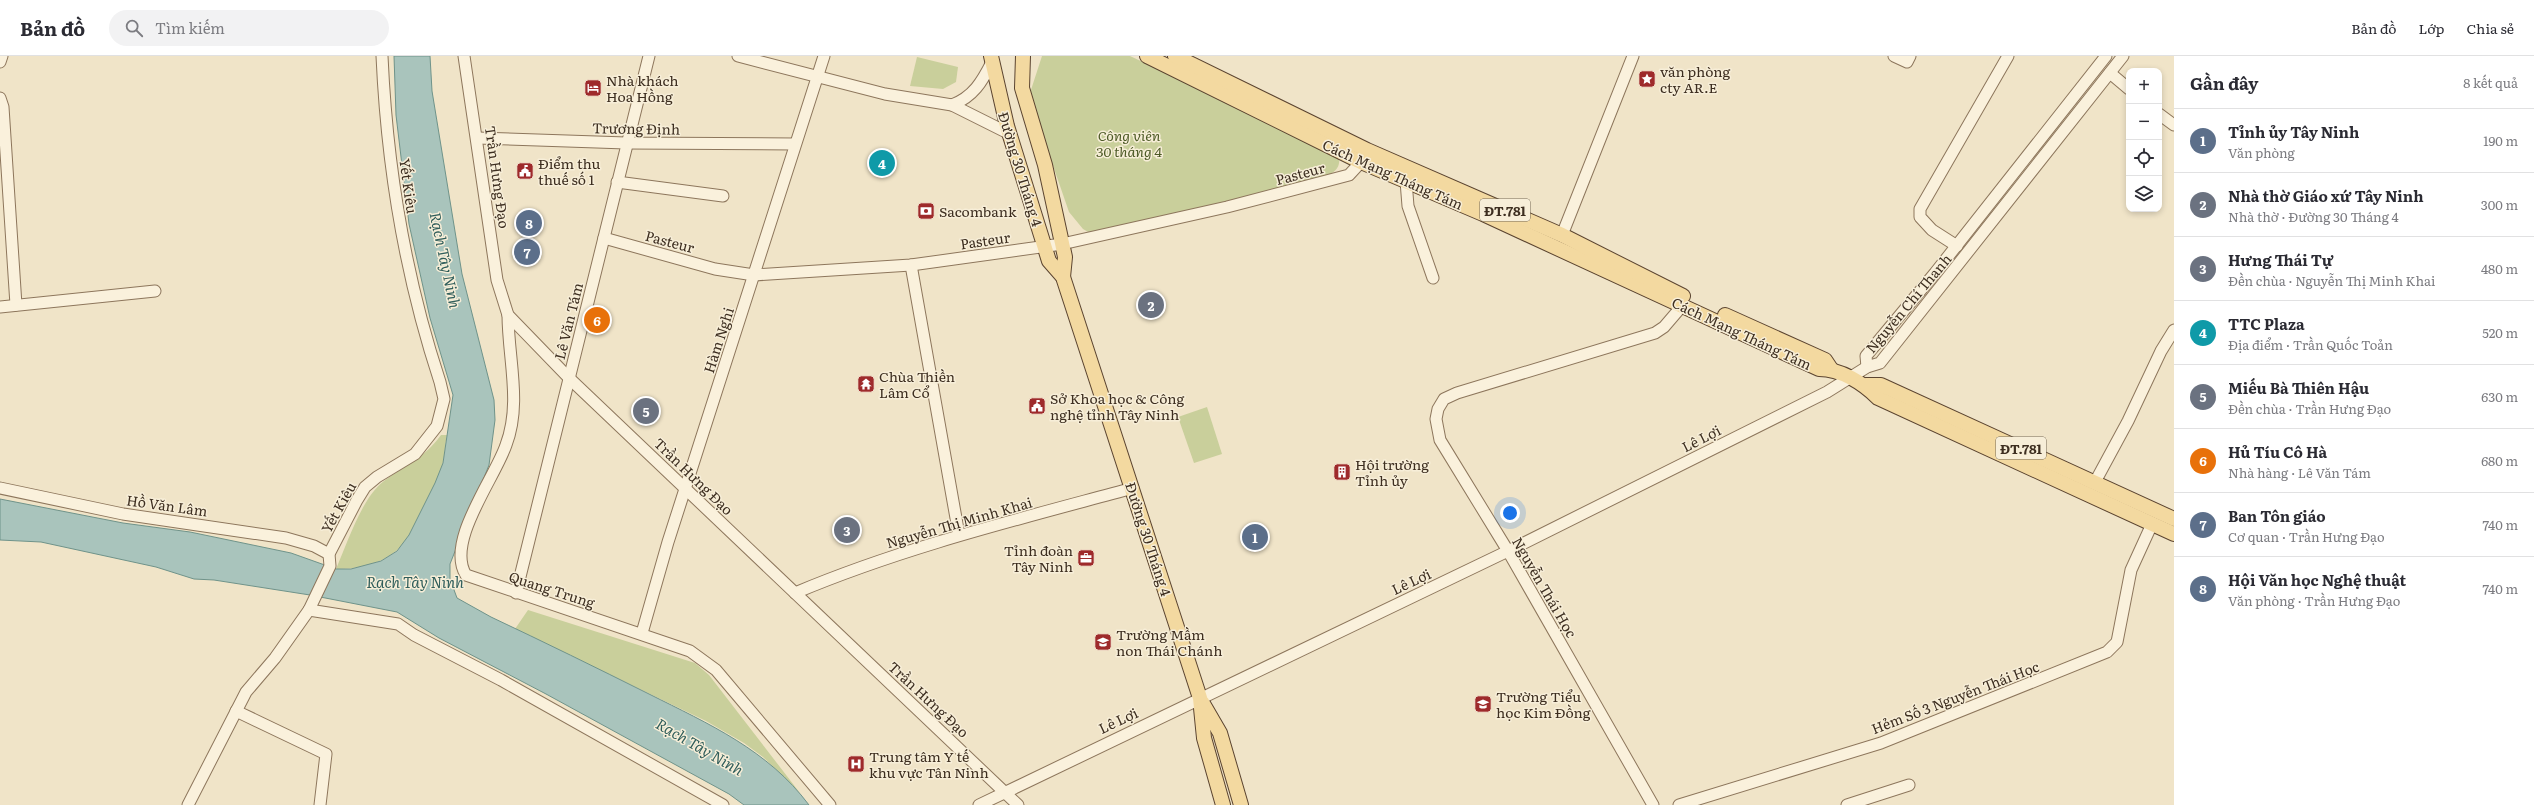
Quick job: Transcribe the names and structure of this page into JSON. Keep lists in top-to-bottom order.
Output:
{
  "streets": {
    "main road": ["Đường 30 Tháng 4", "Cách Mạng Tháng Tám", "ĐT.781"],
    "street": [
      "Trương Định",
      "Pasteur",
      "Trần Hưng Đạo",
      "Yết Kiêu",
      "Nguyễn Chí Thanh",
      "Lê Văn Tám",
      "Hàm Nghi",
      "Lê Lợi",
      "Hồ Văn Lâm",
      "Nguyễn Thị Minh Khai",
      "Nguyễn Thái Học",
      "Quang Trung",
      "Hẻm Số 3 Nguyễn Thái Học"
    ]
  },
  "crossings": [
    ["Trương Định", "Trần Hưng Đạo"],
    ["Trương Định", "Lê Văn Tám"],
    ["Trương Định", "Hàm Nghi"],
    ["Đường 30 Tháng 4", "Pasteur"],
    ["Đường 30 Tháng 4", "Lê Lợi"],
    ["Đường 30 Tháng 4", "Nguyễn Thị Minh Khai"],
    ["Pasteur", "Cách Mạng Tháng Tám"],
    ["Pasteur", "Lê Văn Tám"],
    ["Pasteur", "Hàm Nghi"],
    ["Cách Mạng Tháng Tám", "ĐT.781"],
    ["Cách Mạng Tháng Tám", "Lê Lợi"],
    ["Cách Mạng Tháng Tám", "Nguyễn Thái Học"],
    ["Trần Hưng Đạo", "Lê Văn Tám"],
    ["Trần Hưng Đạo", "Hàm Nghi"],
    ["Trần Hưng Đạo", "Lê Lợi"],
    ["Trần Hưng Đạo", "Nguyễn Thị Minh Khai"],
    ["Trần Hưng Đạo", "Quang Trung"],
    ["Yết Kiêu", "Hồ Văn Lâm"],
    ["ĐT.781", "Hẻm Số 3 Nguyễn Thái Học"],
    ["Nguyễn Chí Thanh", "Lê Lợi"],
    ["Lê Văn Tám", "Quang Trung"],
    ["Hàm Nghi", "Quang Trung"],
    ["Lê Lợi", "Nguyễn Thái Học"]
  ],
  "water": ["Rạch Tây Ninh"],
  "parks": ["Công viên 30 tháng 4"],
  "places": {
    "place": ["văn phòng cty AR.E"],
    "hotel": ["Nhà khách Hoa Hồng"],
    "public building": ["Điểm thu thuế số 1", "Sở Khoa học & Công nghệ tỉnh Tây Ninh"],
    "bank": ["Sacombank"],
    "temple": ["Chùa Thiền Lâm Cổ"],
    "building": ["Hội trường Tỉnh ủy"],
    "office": ["Tỉnh đoàn Tây Ninh"],
    "school or university": ["Trường Mầm non Thái Chánh", "Trường Tiểu học Kim Đồng"],
    "hospital": ["Trung tâm Y tế khu vực Tân Ninh"]
  },
  "page": {
    "header": "Bản đồ",
    "search": "Tìm kiếm",
    "nav": ["Bản đồ", "Lớp", "Chia sẻ"],
    "heading": ["Gần đây", "8 kết quả"],
    "map_buttons": ["+", "−"],
    "list": [
      {
        "mark": "1",
        "name": "Tỉnh ủy Tây Ninh",
        "note": "Văn phòng",
        "value": "190 m"
      },
      {
        "mark": "2",
        "name": "Nhà thờ Giáo xứ Tây Ninh",
        "note": "Nhà thờ · Đường 30 Tháng 4",
        "value": "300 m"
      },
      {
        "mark": "3",
        "name": "Hưng Thái Tự",
        "note": "Đền chùa · Nguyễn Thị Minh Khai",
        "value": "480 m"
      },
      {
        "mark": "4",
        "name": "TTC Plaza",
        "note": "Địa điểm · Trần Quốc Toản",
        "value": "520 m"
      },
      {
        "mark": "5",
        "name": "Miếu Bà Thiên Hậu",
        "note": "Đền chùa · Trần Hưng Đạo",
        "value": "630 m"
      },
      {
        "mark": "6",
        "name": "Hủ Tíu Cô Hà",
        "note": "Nhà hàng · Lê Văn Tám",
        "value": "680 m"
      },
      {
        "mark": "7",
        "name": "Ban Tôn giáo",
        "note": "Cơ quan · Trần Hưng Đạo",
        "value": "740 m"
      },
      {
        "mark": "8",
        "name": "Hội Văn học Nghệ thuật",
        "note": "Văn phòng · Trần Hưng Đạo",
        "value": "740 m"
      }
    ],
    "pins": [
      "4",
      "8",
      "7",
      "2",
      "6",
      "5",
      "3",
      "1"
    ]
  }
}
